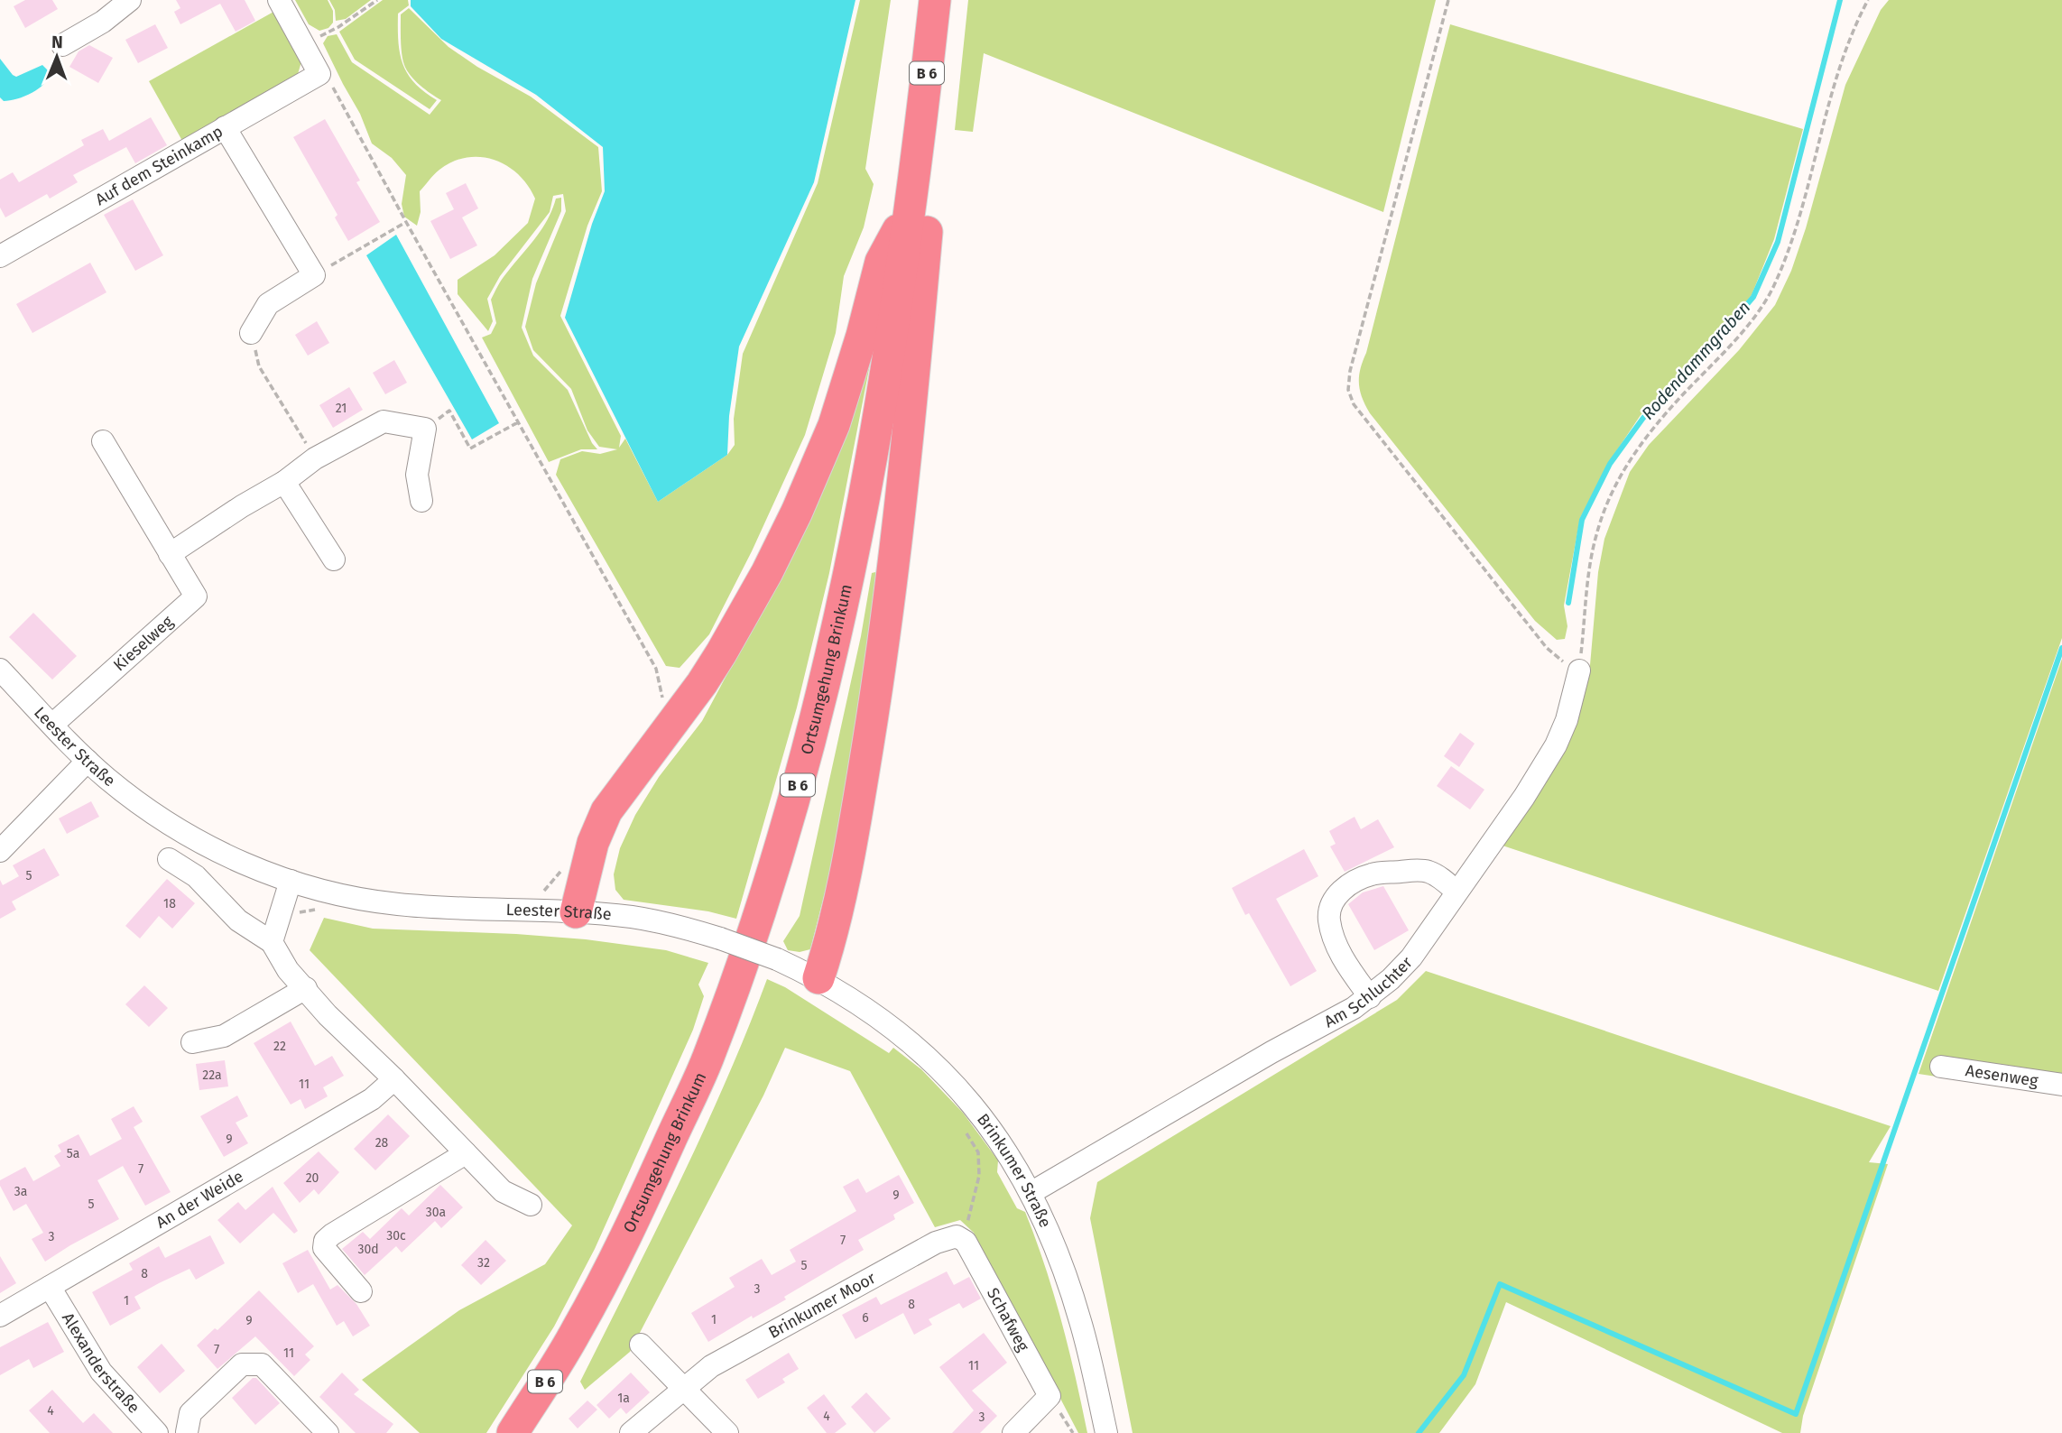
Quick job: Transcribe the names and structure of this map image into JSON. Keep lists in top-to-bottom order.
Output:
{
  "streets": {
    "highway": ["B 6", "Ortsumgehung Brinkum"],
    "street": [
      "Auf dem Steinkamp",
      "Kieselweg",
      "Leester Straße",
      "Am Schluchter",
      "Aesenweg",
      "Brinkumer Straße",
      "An der Weide",
      "Brinkumer Moor",
      "Schafweg",
      "Alexanderstraße"
    ]
  },
  "crossings": [
    ["B 6", "Ortsumgehung Brinkum"],
    ["B 6", "Leester Straße"],
    ["B 6", "Brinkumer Straße"],
    ["Kieselweg", "Leester Straße"],
    ["Leester Straße", "Brinkumer Straße"],
    ["Am Schluchter", "Brinkumer Straße"],
    ["An der Weide", "Alexanderstraße"],
    ["Brinkumer Moor", "Schafweg"]
  ],
  "water": ["Rodendammgraben"],
  "house_numbers": [
    "21",
    "5",
    "18",
    "22",
    "22a",
    "11",
    "9",
    "28",
    "5a",
    "7",
    "20",
    "3a",
    "9",
    "5",
    "30a",
    "30c",
    "3",
    "7",
    "30d",
    "32",
    "5",
    "8",
    "3",
    "1",
    "8",
    "6",
    "1",
    "9",
    "7",
    "11",
    "11",
    "1a",
    "4",
    "4",
    "3"
  ],
  "north": "top"
}
